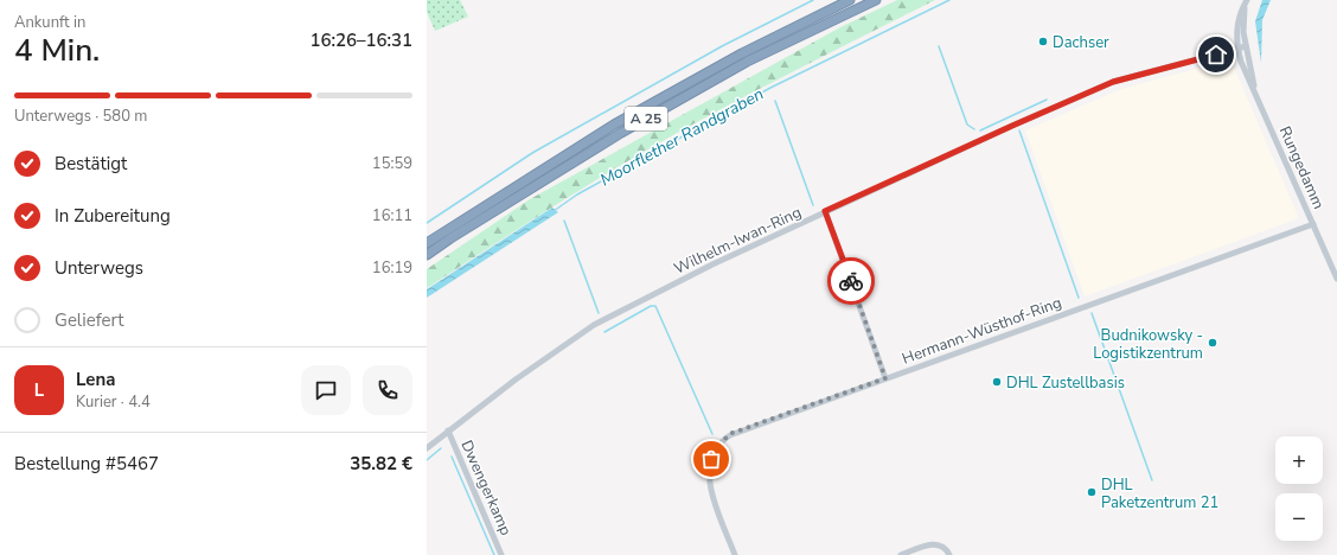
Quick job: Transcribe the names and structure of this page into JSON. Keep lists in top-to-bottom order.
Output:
{
  "streets": {
    "highway": ["A 25"],
    "street": [
      "Rungedamm",
      "Wilhelm-Iwan-Ring",
      "Hermann-Wüsthof-Ring",
      "Dwengerkamp"
    ]
  },
  "crossings": [
    ["Rungedamm", "Wilhelm-Iwan-Ring"],
    ["Rungedamm", "Hermann-Wüsthof-Ring"],
    ["Wilhelm-Iwan-Ring", "Dwengerkamp"]
  ],
  "water": ["Moorflether Randgraben"],
  "places": [
    "Dachser",
    "Budnikowsky - Logistikzentrum",
    "DHL Zustellbasis",
    "DHL Paketzentrum 21"
  ],
  "page": {
    "heading": ["4 Min.", "Ankunft in", "16:26–16:31"],
    "panel": [
      "Lena",
      "Kurier · 4.4",
      "Bestellung #5467",
      "35.82 €"
    ],
    "bar": "Unterwegs · 580 m",
    "list": [
      ["Bestätigt", "15:59"],
      ["In Zubereitung", "16:11"],
      ["Unterwegs", "16:19"],
      "Geliefert"
    ],
    "round": "L",
    "map_buttons": ["+", "−"]
  }
}
